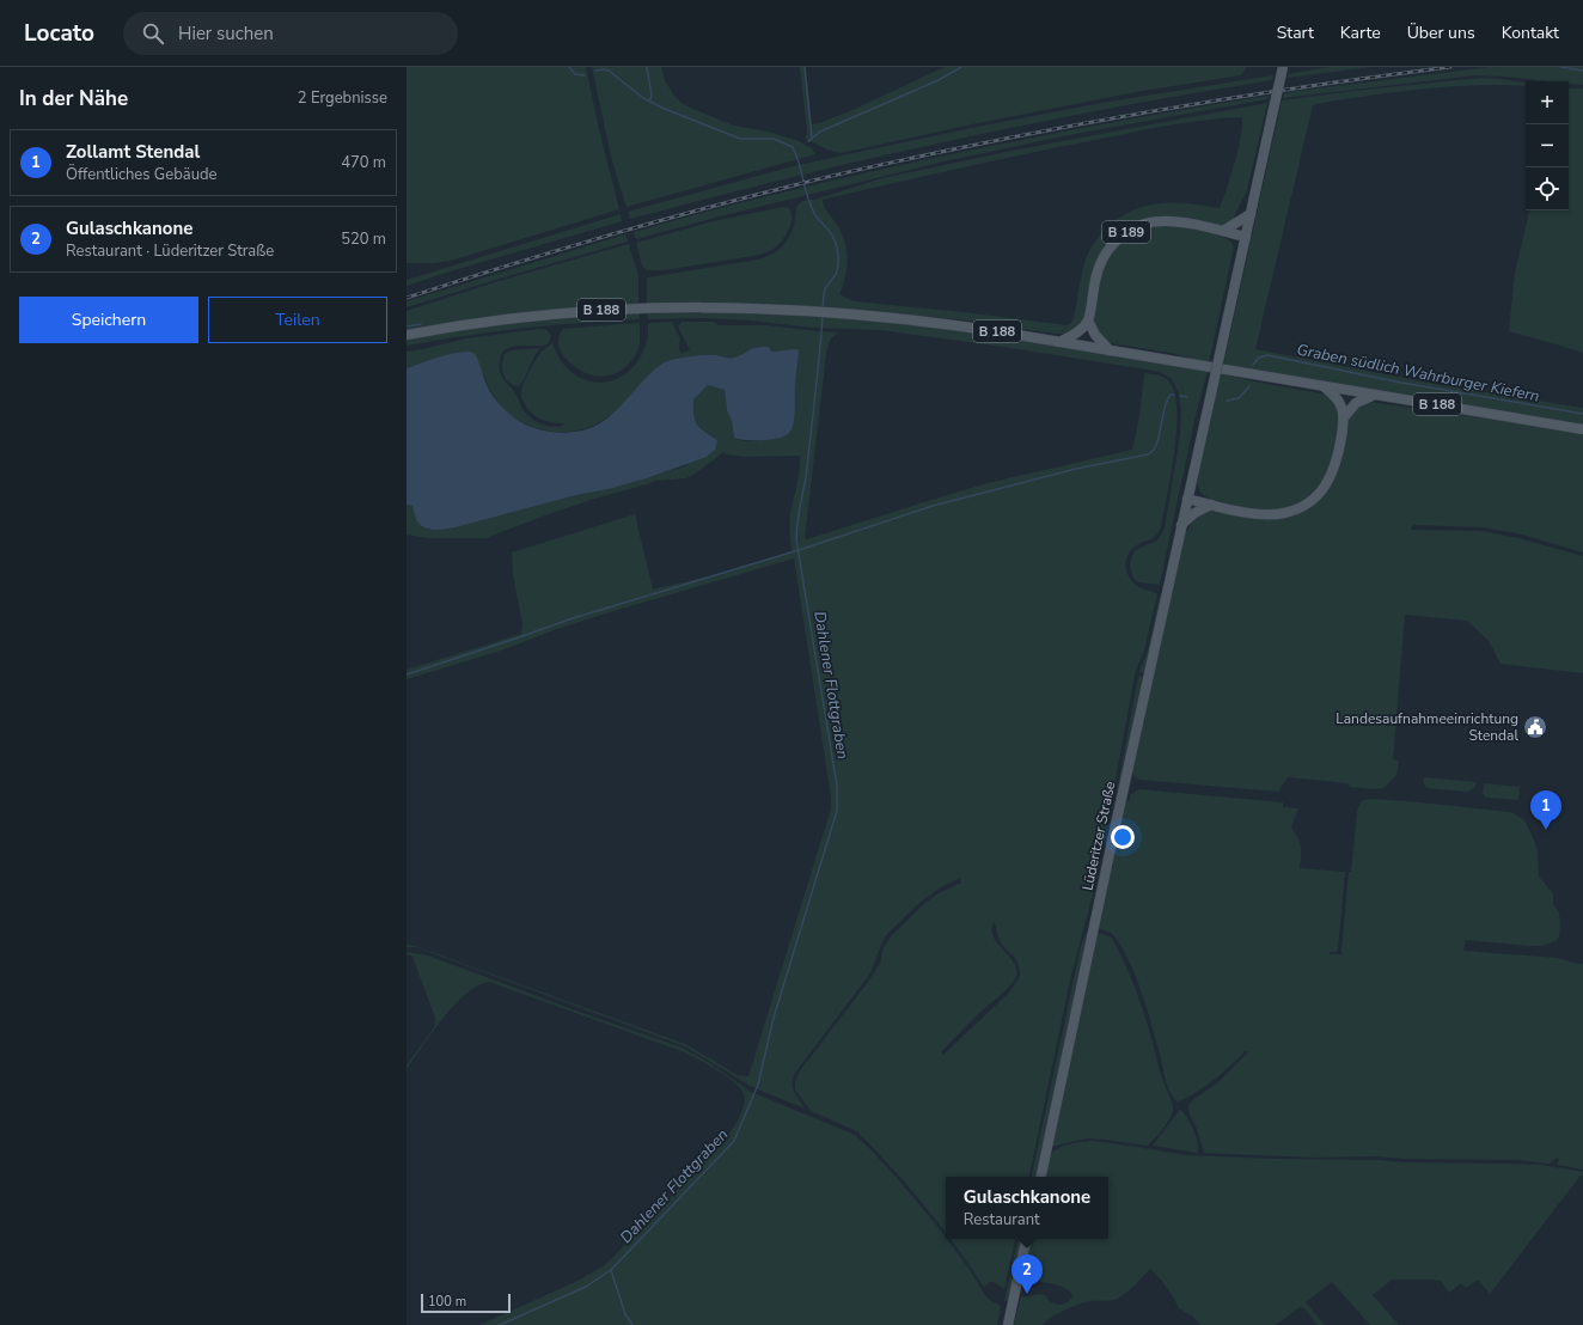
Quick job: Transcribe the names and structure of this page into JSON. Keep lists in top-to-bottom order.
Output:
{
  "streets": {
    "main road": ["B 189", "B 188", "Lüderitzer Straße"]
  },
  "crossings": [
    ["B 189", "Lüderitzer Straße"]
  ],
  "water": ["Graben südlich Wahrburger Kiefern", "Dahlener Flottgraben"],
  "places": {
    "public building": ["Landesaufnahmeeinrichtung Stendal"]
  },
  "scale_bar": "100 m",
  "page": {
    "header": "Locato",
    "search": "Hier suchen",
    "nav": [
      "Start",
      "Karte",
      "Über uns",
      "Kontakt"
    ],
    "heading": ["In der Nähe", "2 Ergebnisse"],
    "map_buttons": ["+", "−"],
    "list": [
      {
        "mark": "1",
        "name": "Zollamt Stendal",
        "note": "Öffentliches Gebäude",
        "value": "470 m"
      },
      {
        "mark": "2",
        "name": "Gulaschkanone",
        "note": "Restaurant · Lüderitzer Straße",
        "value": "520 m"
      }
    ],
    "buttons": ["Speichern", "Teilen"],
    "pins": ["1", "2"],
    "popup": ["Gulaschkanone", "Restaurant"],
    "scale": "100 m"
  }
}
